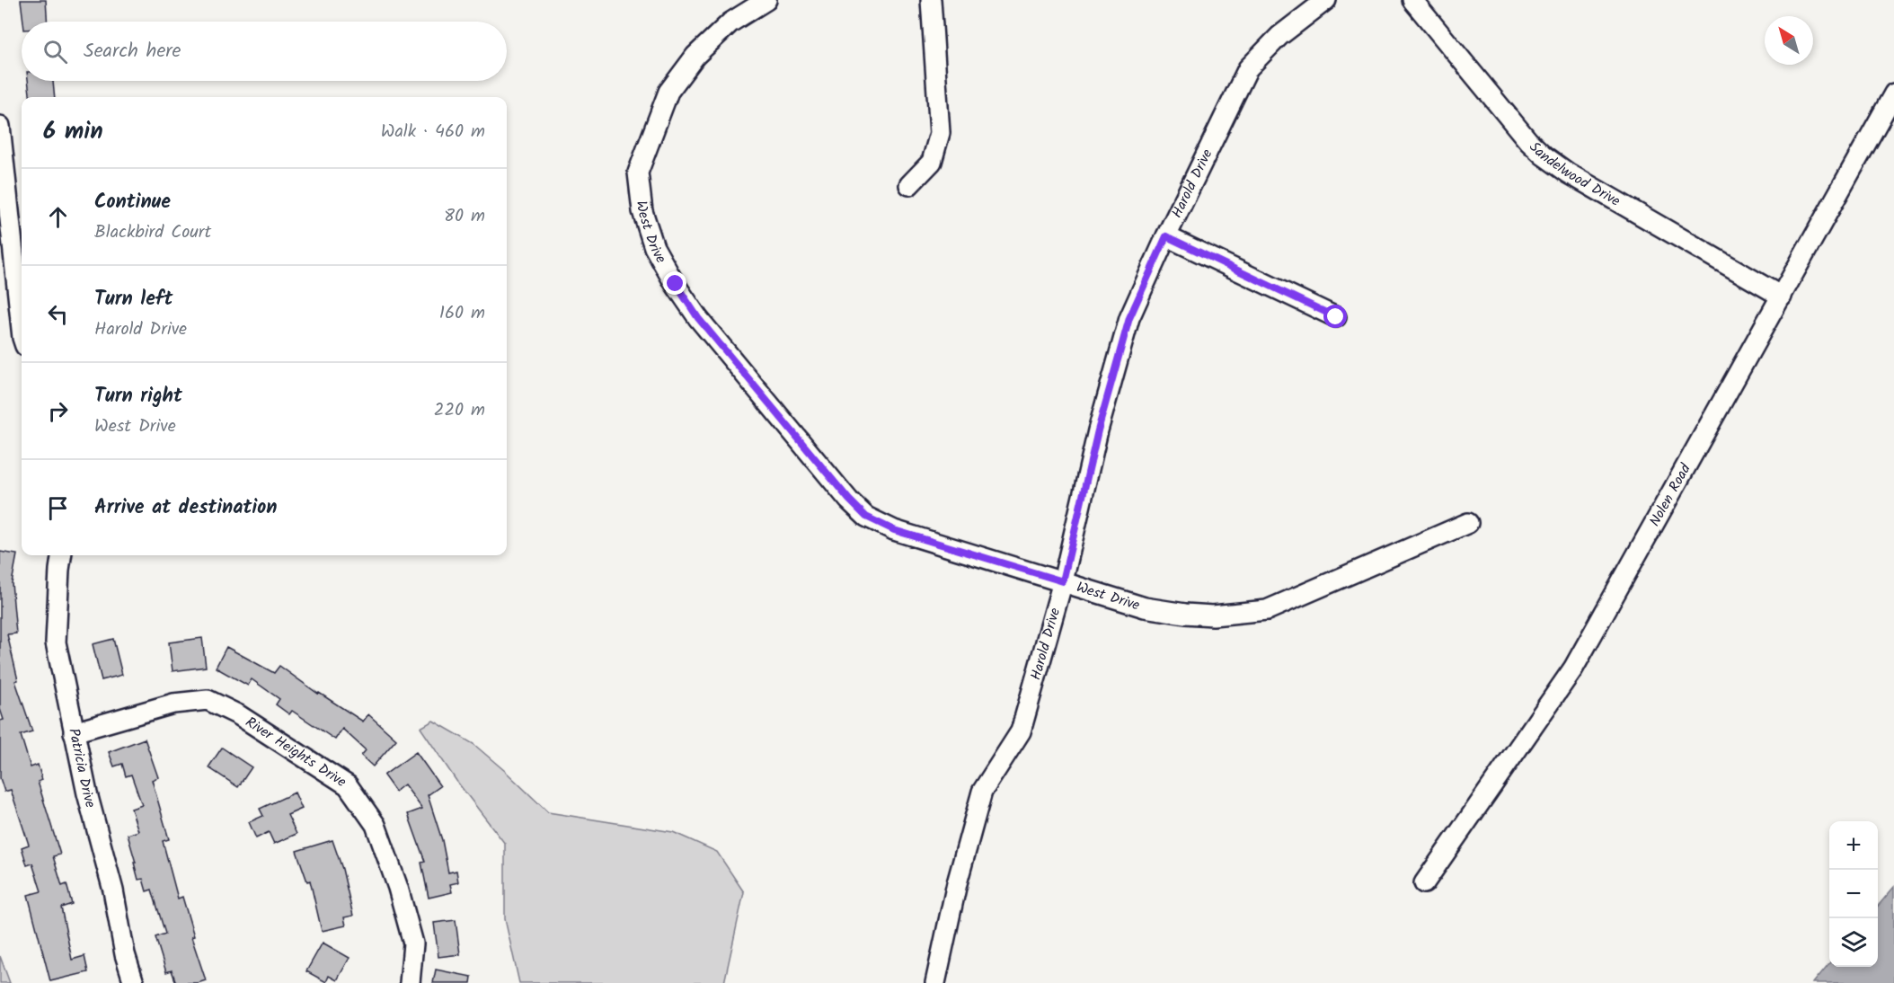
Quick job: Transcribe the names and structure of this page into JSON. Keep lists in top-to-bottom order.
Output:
{
  "streets": {
    "street": [
      "Sandelwood Drive",
      "Harold Drive",
      "West Drive",
      "Nolen Road",
      "River Heights Drive",
      "Patricia Drive"
    ]
  },
  "crossings": [
    ["Sandelwood Drive", "Nolen Road"],
    ["Harold Drive", "West Drive"],
    ["River Heights Drive", "Patricia Drive"]
  ],
  "north": "top left",
  "page": {
    "search": "Search here",
    "heading": ["6 min", "Walk · 460 m"],
    "list": [
      ["Continue", "Blackbird Court", "80 m"],
      ["Turn left", "Harold Drive", "160 m"],
      ["Turn right", "West Drive", "220 m"],
      "Arrive at destination"
    ],
    "map_buttons": ["+", "−"]
  }
}
